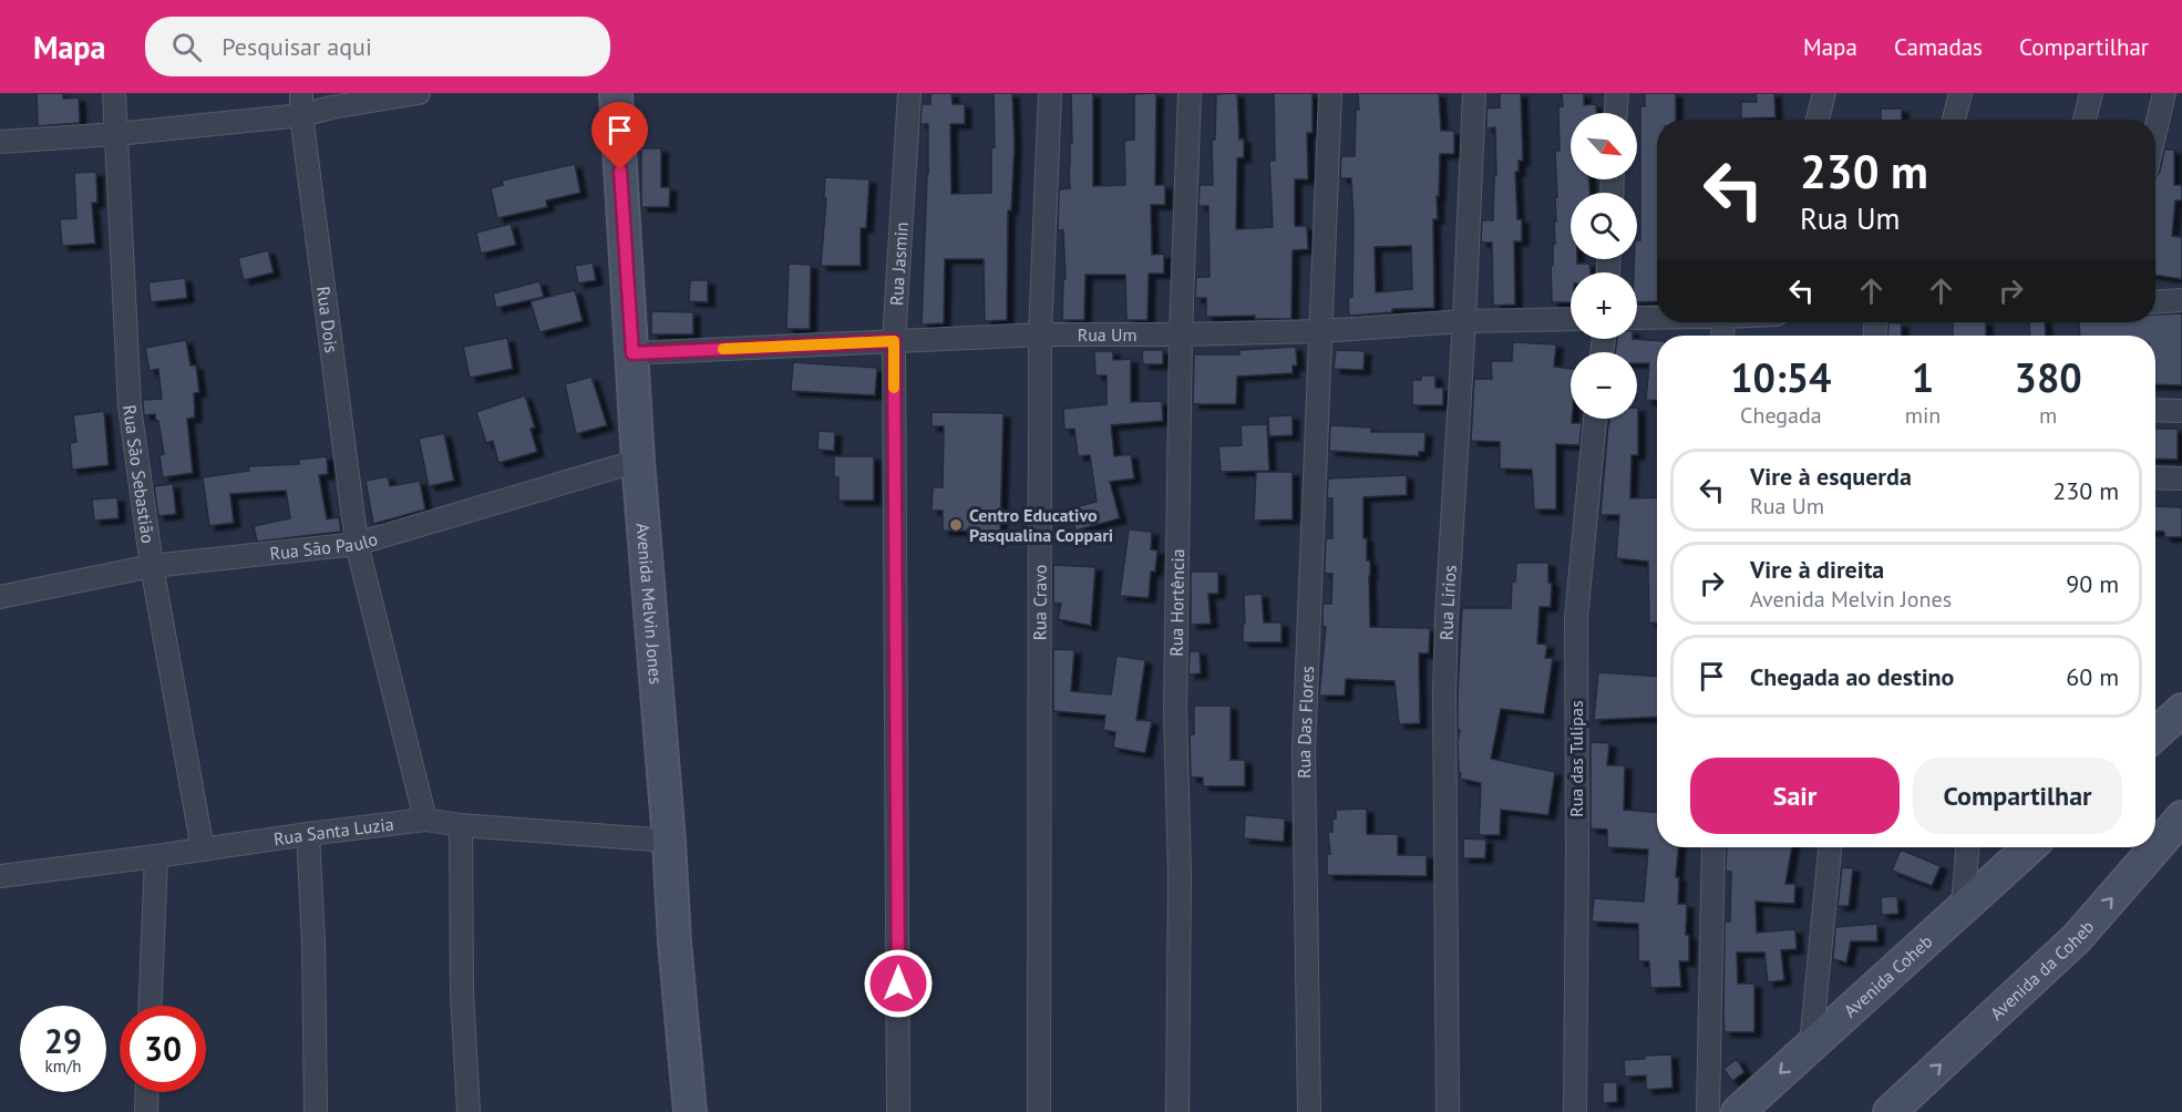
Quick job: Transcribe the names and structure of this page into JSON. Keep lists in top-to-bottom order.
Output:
{
  "streets": {
    "main road": ["Avenida Melvin Jones", "Avenida da Coheb", "Avenida Coheb"],
    "street": [
      "Rua Jasmin",
      "Rua Dois",
      "Rua Um",
      "Rua São Sebastião",
      "Rua São Paulo",
      "Rua Cravo",
      "Rua Hortência",
      "Rua Lirios",
      "Rua Das Flores",
      "Rua das Tulipas",
      "Rua Santa Luzia"
    ]
  },
  "crossings": [
    ["Rua Jasmin", "Rua Um"],
    ["Rua Dois", "Rua São Paulo"],
    ["Rua Dois", "Rua Santa Luzia"],
    ["Rua Um", "Avenida Melvin Jones"],
    ["Rua Um", "Rua Cravo"],
    ["Rua Um", "Rua Hortência"],
    ["Rua Um", "Rua Lirios"],
    ["Rua Um", "Rua Das Flores"],
    ["Rua São Sebastião", "Rua São Paulo"],
    ["Rua São Sebastião", "Rua Santa Luzia"],
    ["Rua São Paulo", "Avenida Melvin Jones"],
    ["Avenida Melvin Jones", "Rua Santa Luzia"]
  ],
  "one_way": ["Avenida da Coheb"],
  "places": ["Centro Educativo Pasqualina Coppari"],
  "north": "bottom right",
  "page": {
    "header": "Mapa",
    "search": "Pesquisar aqui",
    "nav": ["Mapa", "Camadas", "Compartilhar"],
    "map_buttons": ["+", "−"],
    "turn": ["230 m", "Rua Um"],
    "eta": [
      "10:54",
      "Chegada",
      "1",
      "min",
      "380",
      "m"
    ],
    "list": [
      {
        "name": "Vire à esquerda",
        "note": "Rua Um",
        "value": "230 m"
      },
      {
        "name": "Vire à direita",
        "note": "Avenida Melvin Jones",
        "value": "90 m"
      },
      {
        "name": "Chegada ao destino",
        "value": "60 m"
      }
    ],
    "buttons": ["Sair", "Compartilhar"],
    "speed": "29 km/h",
    "limit": "30"
  }
}
